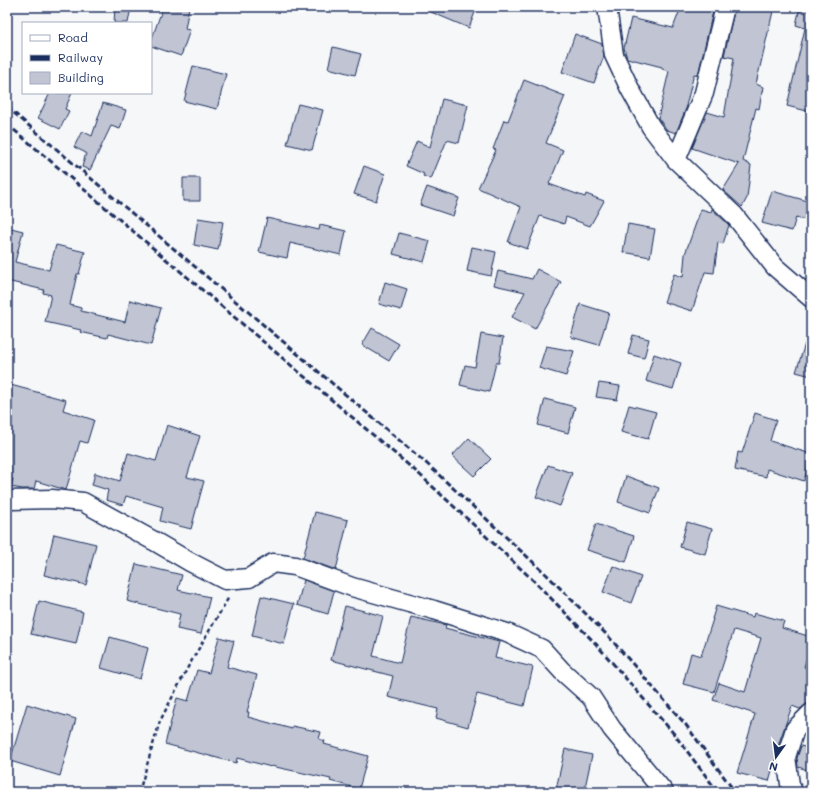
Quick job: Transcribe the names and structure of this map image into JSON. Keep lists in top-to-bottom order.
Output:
{
  "legend": ["Road", "Railway", "Building"],
  "north": "bottom"
}
